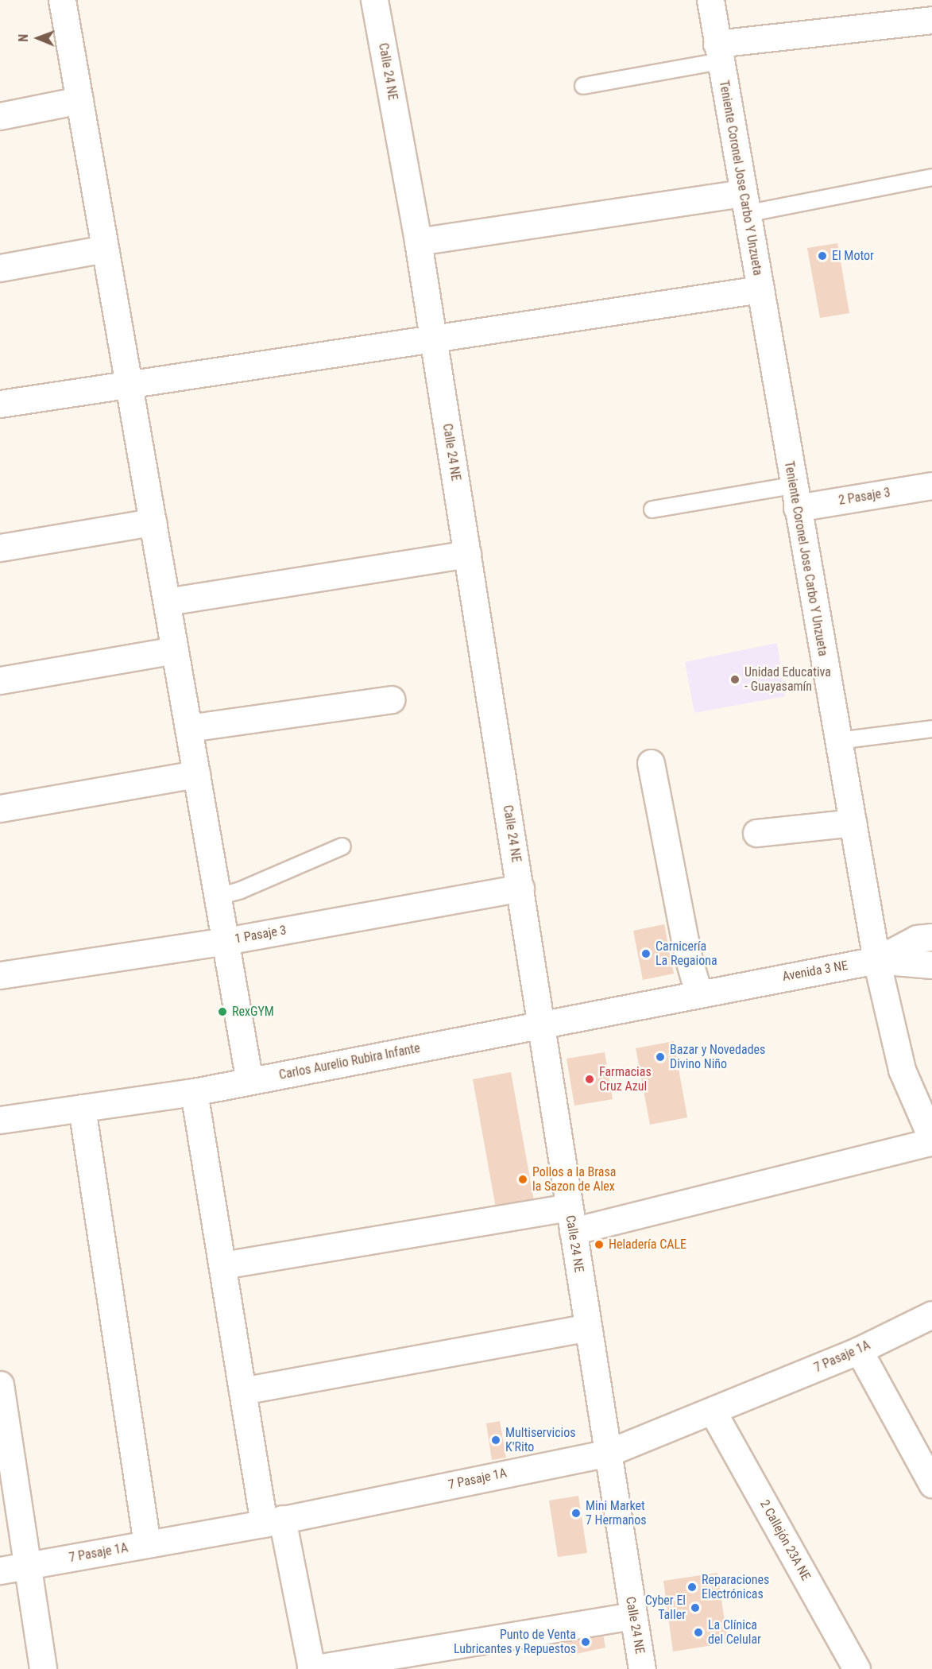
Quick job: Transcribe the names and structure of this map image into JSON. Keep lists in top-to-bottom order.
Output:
{
  "streets": {
    "street": [
      "Calle 24 NE",
      "Teniente Coronel Jose Carbo Y Unzueta",
      "2 Pasaje 3",
      "1 Pasaje 3",
      "Avenida 3 NE",
      "Carlos Aurelio Rubira Infante",
      "7 Pasaje 1A",
      "2 Callejón 23A NE"
    ]
  },
  "crossings": [
    ["Calle 24 NE", "1 Pasaje 3"],
    ["Calle 24 NE", "Carlos Aurelio Rubira Infante"],
    ["Calle 24 NE", "7 Pasaje 1A"],
    ["Teniente Coronel Jose Carbo Y Unzueta", "2 Pasaje 3"],
    ["Teniente Coronel Jose Carbo Y Unzueta", "Avenida 3 NE"],
    ["Avenida 3 NE", "Carlos Aurelio Rubira Infante"],
    ["7 Pasaje 1A", "2 Callejón 23A NE"]
  ],
  "places": [
    "El Motor",
    "Unidad Educativa - Guayasamín",
    "Carnicería La Regaiona",
    "RexGYM",
    "Bazar y Novedades Divino Niño",
    "Farmacias Cruz Azul",
    "Pollos a la Brasa la Sazon de Alex",
    "Heladería CALE",
    "Multiservicios K'Rito",
    "Mini Market 7 Hermanos",
    "Reparaciones Electrónicas",
    "Cyber El Taller",
    "La Clínica del Celular",
    "Punto de Venta Lubricantes y Repuestos"
  ],
  "north": "left"
}
